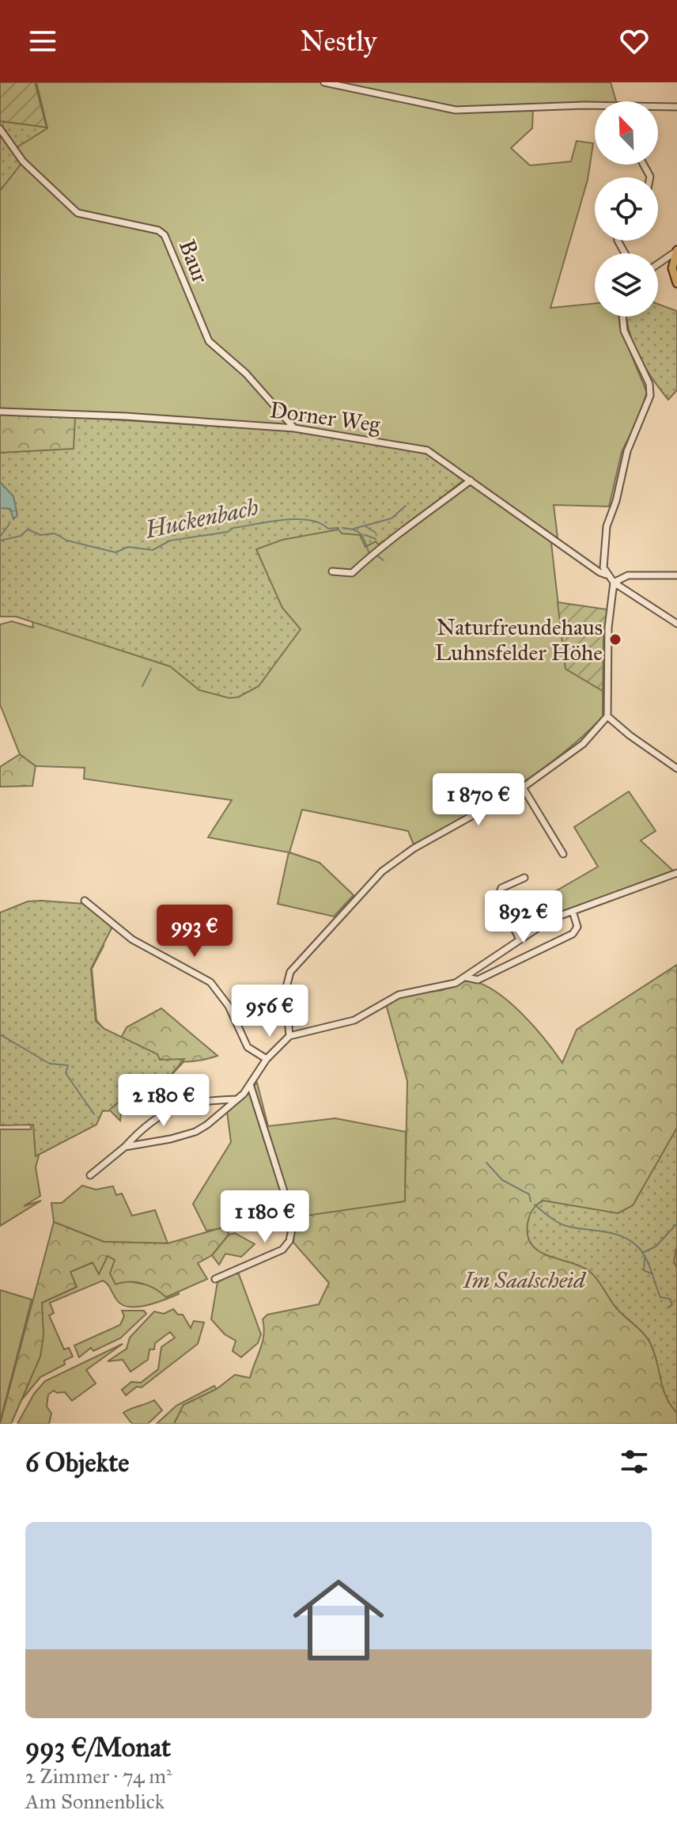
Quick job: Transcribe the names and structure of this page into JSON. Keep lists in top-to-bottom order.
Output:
{
  "streets": {
    "street": ["Baur", "Dorner Weg"]
  },
  "crossings": [
    ["Baur", "Dorner Weg"]
  ],
  "water": ["Huckenbach"],
  "parks": ["Im Saalscheid"],
  "places": ["Naturfreundehaus Luhnsfelder Höhe"],
  "north": "top left",
  "page": {
    "header": "Nestly",
    "price": [
      "1 870 €",
      "892 €",
      "993 €",
      "956 €",
      "2 180 €",
      "1 180 €"
    ],
    "heading": "6 Objekte",
    "list": [
      {
        "name": "993 €/Monat",
        "note": "2 Zimmer · 74 m² · Am Sonnenblick"
      }
    ]
  }
}
